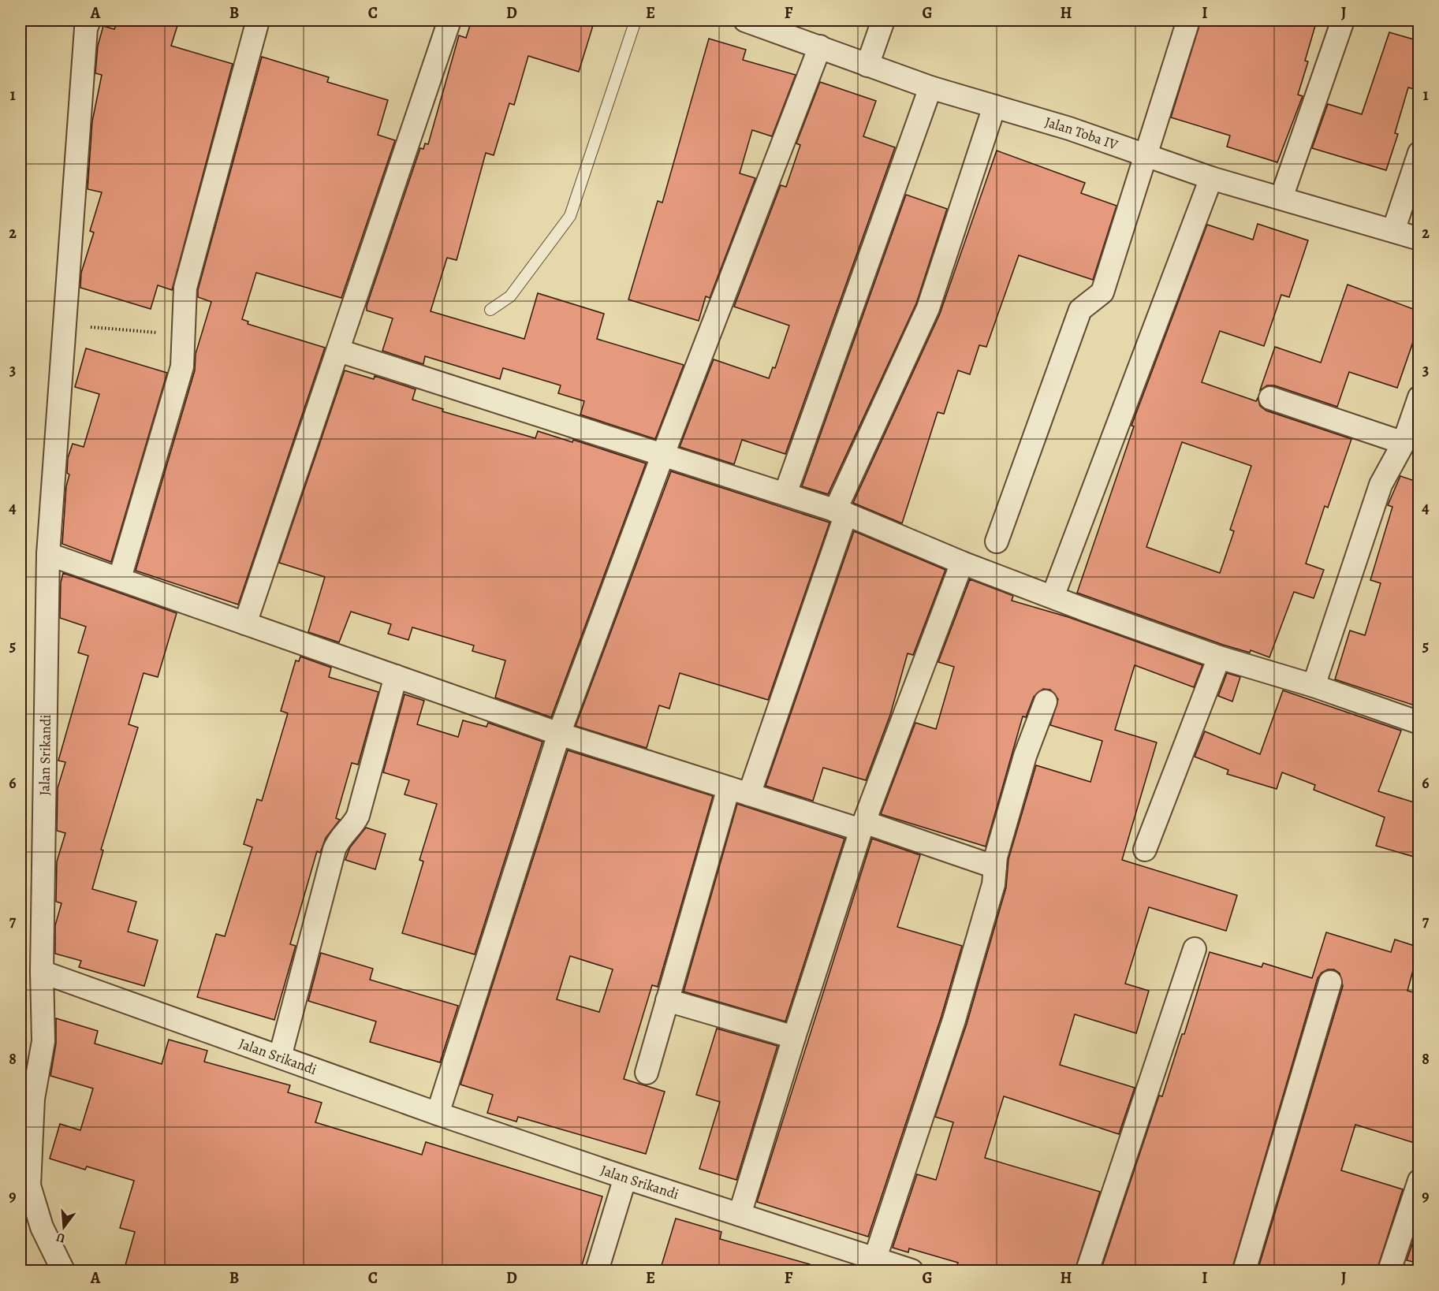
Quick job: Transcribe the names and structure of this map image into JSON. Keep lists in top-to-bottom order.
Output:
{
  "streets": {
    "street": ["Jalan Toba IV", "Jalan Srikandi"]
  },
  "north": "bottom",
  "grid": {
    "columns": [
      "A",
      "B",
      "C",
      "D",
      "E",
      "F",
      "G",
      "H",
      "I",
      "J"
    ],
    "rows": [
      "1",
      "2",
      "3",
      "4",
      "5",
      "6",
      "7",
      "8",
      "9"
    ]
  }
}
